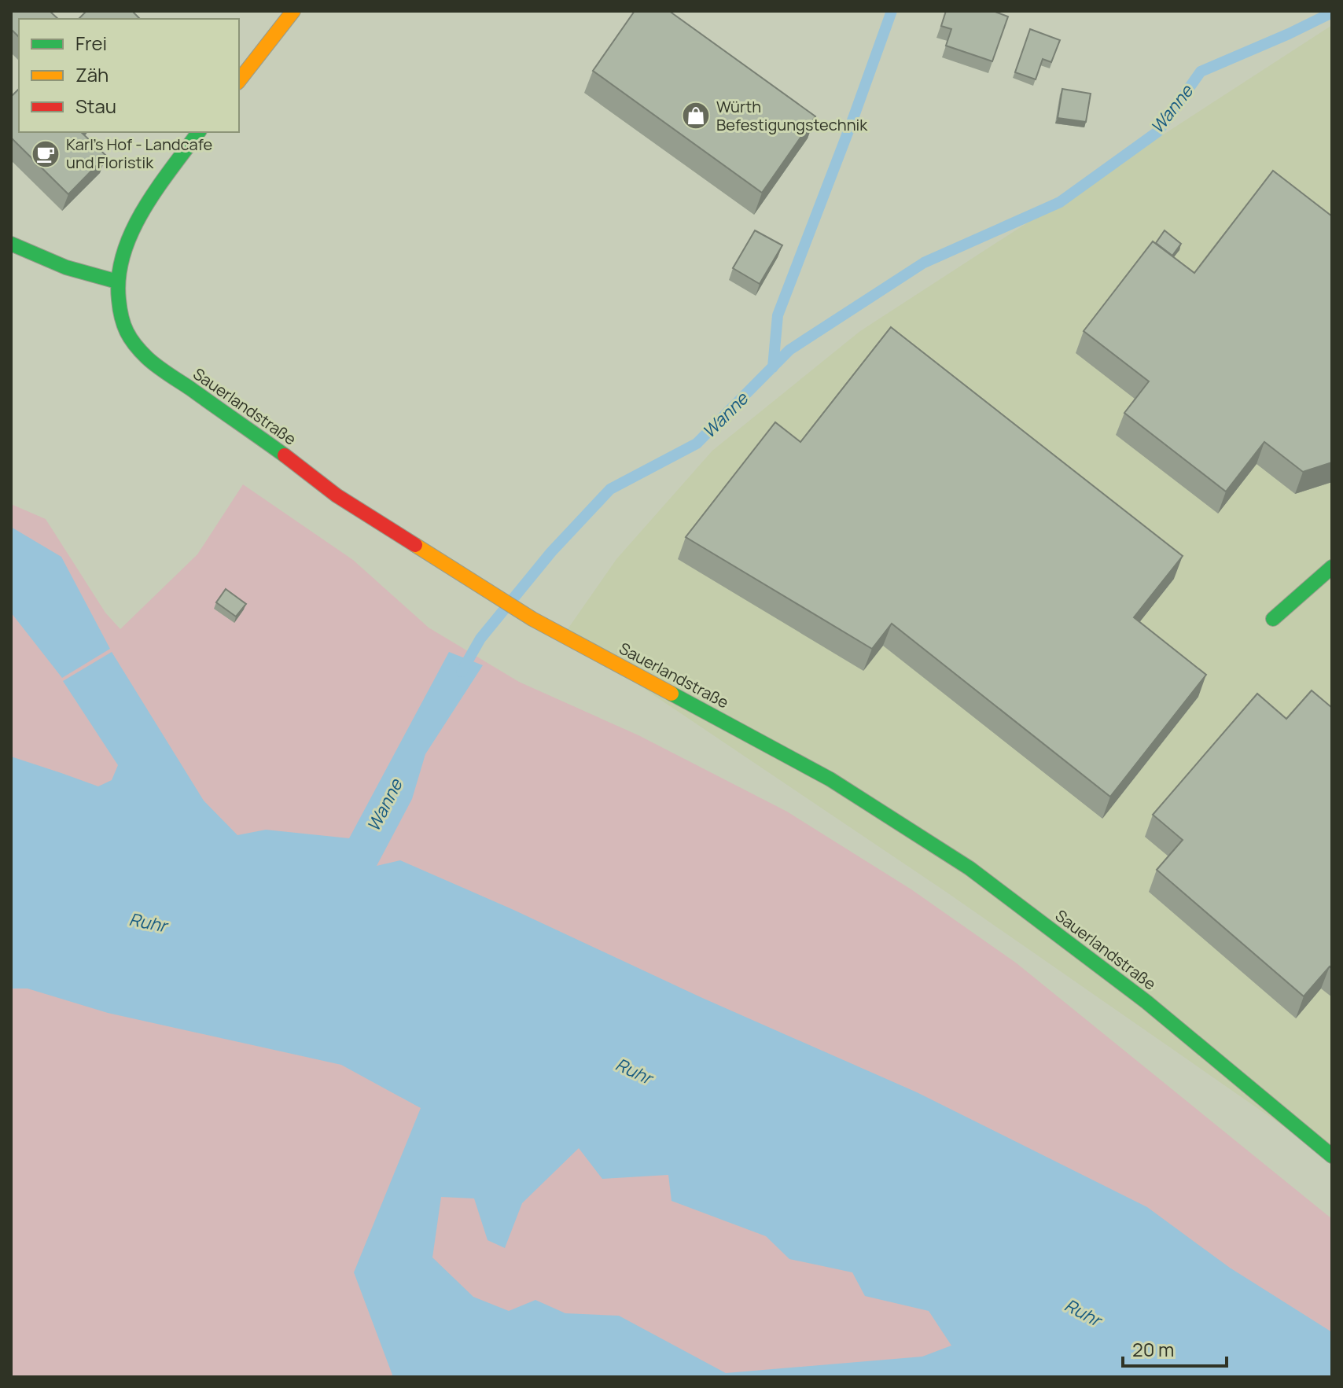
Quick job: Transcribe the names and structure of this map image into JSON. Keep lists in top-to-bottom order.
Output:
{
  "streets": {
    "street": ["Sauerlandstraße"]
  },
  "water": ["Wanne", "Ruhr"],
  "places": {
    "shop": ["Würth Befestigungstechnik"],
    "cafe": ["Karl's Hof - Landcafe und Floristik"]
  },
  "legend": ["Frei", "Zäh", "Stau"],
  "scale_bar": "20 m"
}
